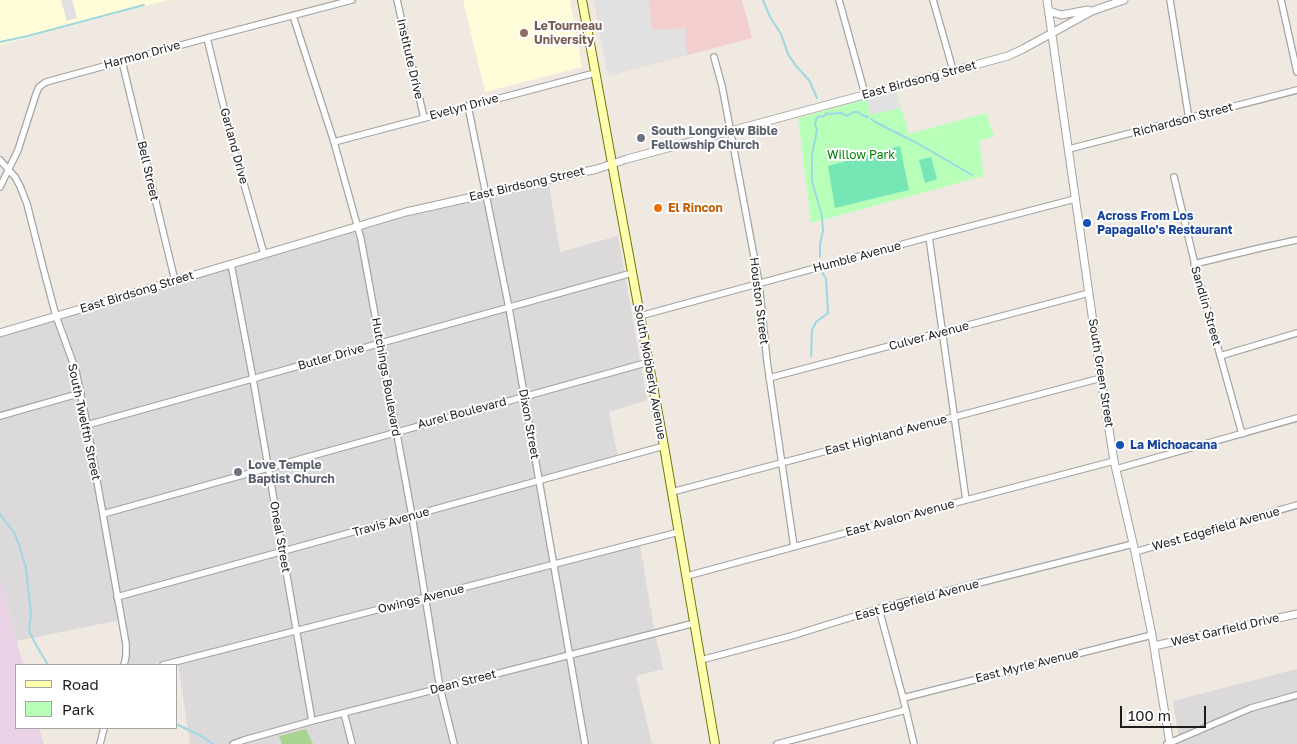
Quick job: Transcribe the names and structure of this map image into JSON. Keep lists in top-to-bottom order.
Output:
{
  "streets": {
    "main road": ["South Mobberly Avenue"],
    "street": [
      "Harmon Drive",
      "Institute Drive",
      "East Birdsong Street",
      "Evelyn Drive",
      "Richardson Street",
      "Garland Drive",
      "Bell Street",
      "Humble Avenue",
      "Houston Street",
      "Sandlin Street",
      "Culver Avenue",
      "Butler Drive",
      "South Green Street",
      "Hutchings Boulevard",
      "Aurel Boulevard",
      "South Twelfth Street",
      "Dixon Street",
      "East Highland Avenue",
      "East Avalon Avenue",
      "Travis Avenue",
      "West Edgefield Avenue",
      "Oneal Street",
      "Owings Avenue",
      "East Edgefield Avenue",
      "West Garfield Drive",
      "East Myrle Avenue",
      "Dean Street"
    ]
  },
  "crossings": [
    ["Harmon Drive", "Garland Drive"],
    ["Harmon Drive", "Bell Street"],
    ["Harmon Drive", "Hutchings Boulevard"],
    ["Harmon Drive", "South Twelfth Street"],
    ["Institute Drive", "Evelyn Drive"],
    ["East Birdsong Street", "Garland Drive"],
    ["East Birdsong Street", "Bell Street"],
    ["East Birdsong Street", "Houston Street"],
    ["East Birdsong Street", "South Mobberly Avenue"],
    ["East Birdsong Street", "South Green Street"],
    ["East Birdsong Street", "Hutchings Boulevard"],
    ["East Birdsong Street", "South Twelfth Street"],
    ["East Birdsong Street", "Dixon Street"],
    ["East Birdsong Street", "Oneal Street"],
    ["Evelyn Drive", "South Mobberly Avenue"],
    ["Evelyn Drive", "Hutchings Boulevard"],
    ["Evelyn Drive", "Dixon Street"],
    ["Richardson Street", "South Green Street"],
    ["Humble Avenue", "Houston Street"],
    ["Humble Avenue", "South Mobberly Avenue"],
    ["Humble Avenue", "South Green Street"],
    ["Houston Street", "Culver Avenue"],
    ["Houston Street", "East Highland Avenue"],
    ["Houston Street", "East Avalon Avenue"],
    ["Sandlin Street", "East Avalon Avenue"],
    ["Culver Avenue", "South Green Street"],
    ["Butler Drive", "South Mobberly Avenue"],
    ["Butler Drive", "Hutchings Boulevard"],
    ["Butler Drive", "South Twelfth Street"],
    ["Butler Drive", "Dixon Street"],
    ["Butler Drive", "Oneal Street"],
    ["South Mobberly Avenue", "Aurel Boulevard"],
    ["South Mobberly Avenue", "East Highland Avenue"],
    ["South Mobberly Avenue", "East Avalon Avenue"],
    ["South Mobberly Avenue", "Travis Avenue"],
    ["South Mobberly Avenue", "Owings Avenue"],
    ["South Mobberly Avenue", "East Edgefield Avenue"],
    ["South Mobberly Avenue", "Dean Street"],
    ["South Green Street", "East Highland Avenue"],
    ["South Green Street", "East Avalon Avenue"],
    ["South Green Street", "West Edgefield Avenue"],
    ["South Green Street", "East Edgefield Avenue"],
    ["South Green Street", "West Garfield Drive"],
    ["South Green Street", "East Myrle Avenue"],
    ["Hutchings Boulevard", "Aurel Boulevard"],
    ["Hutchings Boulevard", "Travis Avenue"],
    ["Hutchings Boulevard", "Owings Avenue"],
    ["Hutchings Boulevard", "Dean Street"],
    ["Aurel Boulevard", "South Twelfth Street"],
    ["Aurel Boulevard", "Dixon Street"],
    ["Aurel Boulevard", "Oneal Street"],
    ["South Twelfth Street", "Travis Avenue"],
    ["Dixon Street", "Travis Avenue"],
    ["Dixon Street", "Owings Avenue"],
    ["Dixon Street", "Dean Street"],
    ["Travis Avenue", "Oneal Street"],
    ["Oneal Street", "Owings Avenue"],
    ["Oneal Street", "Dean Street"]
  ],
  "parks": ["Willow Park"],
  "places": [
    "LeTourneau University",
    "South Longview Bible Fellowship Church",
    "El Rincon",
    "Across From Los Papagallo's Restaurant",
    "La Michoacana",
    "Love Temple Baptist Church"
  ],
  "legend": ["Road", "Park"],
  "scale_bar": "100 m"
}
